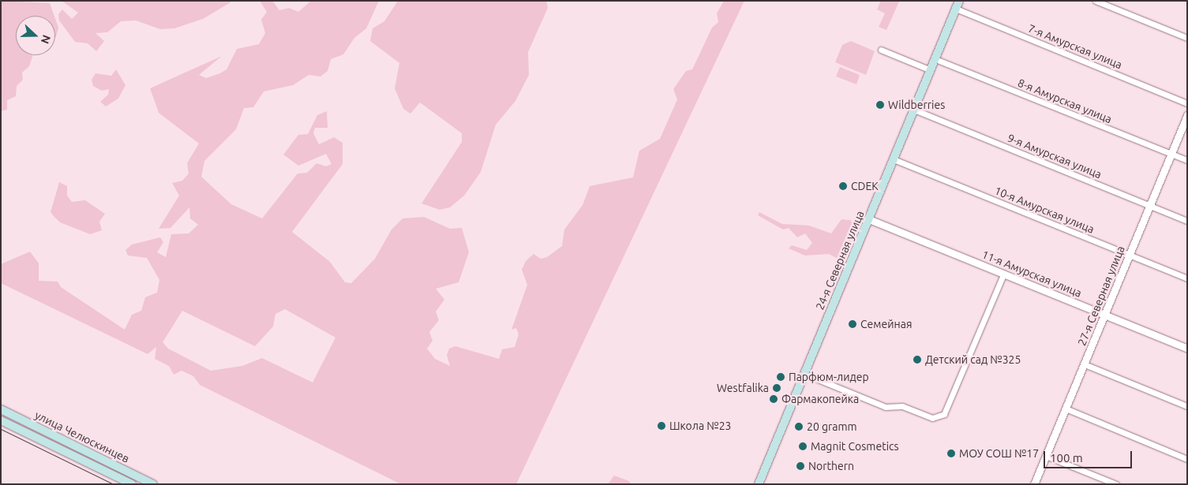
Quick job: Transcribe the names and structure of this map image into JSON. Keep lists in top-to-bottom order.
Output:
{
  "streets": {
    "main road": ["24-я Северная улица", "улица Челюскинцев"],
    "street": [
      "7-я Амурская улица",
      "8-я Амурская улица",
      "9-я Амурская улица",
      "10-я Амурская улица",
      "11-я Амурская улица",
      "27-я Северная улица"
    ]
  },
  "crossings": [
    ["7-я Амурская улица", "24-я Северная улица"],
    ["8-я Амурская улица", "24-я Северная улица"],
    ["8-я Амурская улица", "27-я Северная улица"],
    ["9-я Амурская улица", "24-я Северная улица"],
    ["9-я Амурская улица", "27-я Северная улица"],
    ["10-я Амурская улица", "24-я Северная улица"],
    ["10-я Амурская улица", "27-я Северная улица"],
    ["24-я Северная улица", "11-я Амурская улица"],
    ["11-я Амурская улица", "27-я Северная улица"]
  ],
  "places": [
    "Wildberries",
    "CDEK",
    "Семейная",
    "Детский сад №325",
    "Парфюм-лидер",
    "Westfalika",
    "Фармакопейка",
    "Школа №23",
    "20 gramm",
    "Magnit Cosmetics",
    "МОУ СОШ №17",
    "Northern"
  ],
  "scale_bar": "100 m",
  "north": "right"
}
